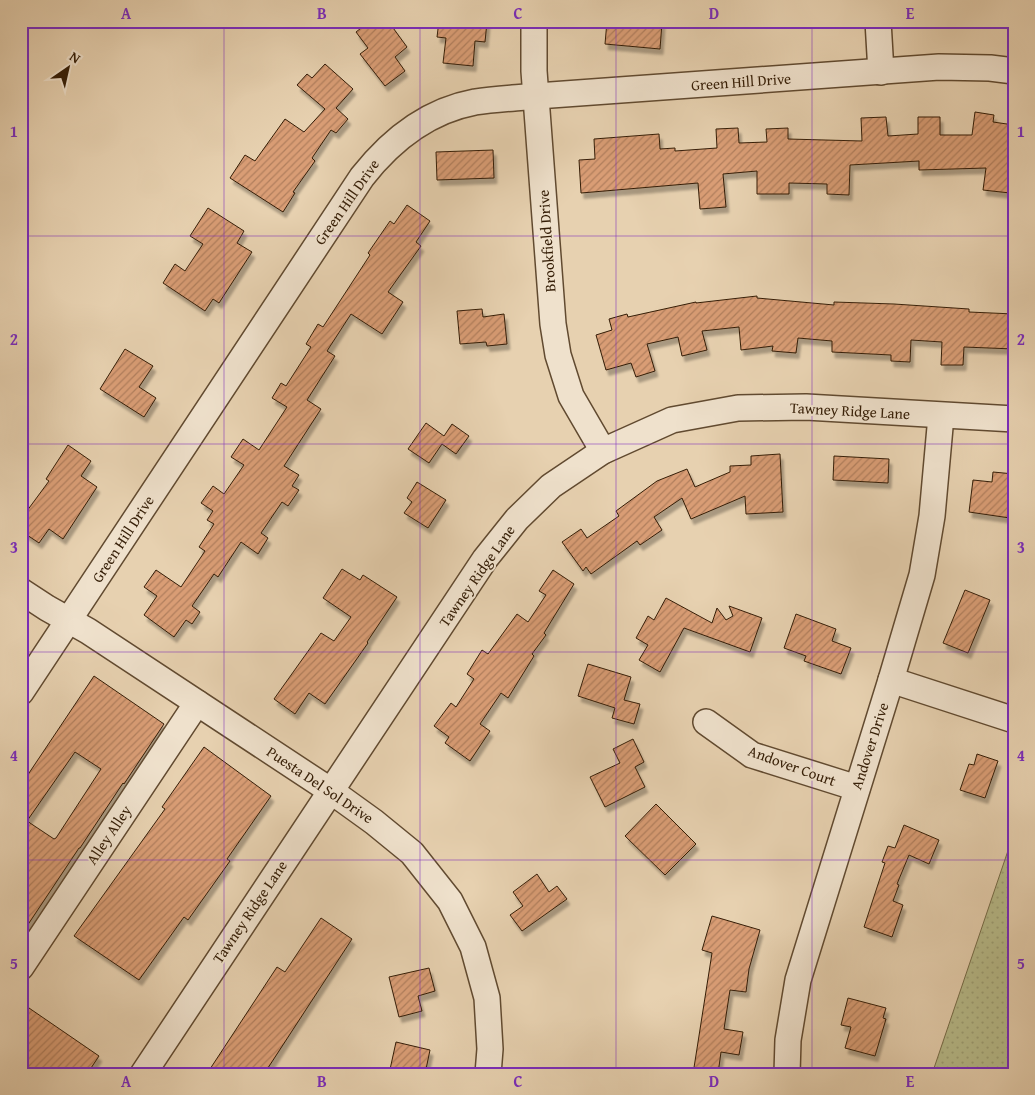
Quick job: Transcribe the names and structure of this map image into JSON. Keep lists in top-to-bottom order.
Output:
{
  "streets": {
    "street": [
      "Green Hill Drive",
      "Brookfield Drive",
      "Tawney Ridge Lane",
      "Andover Drive",
      "Andover Court",
      "Puesta Del Sol Drive",
      "Alley Alley"
    ]
  },
  "crossings": [
    ["Green Hill Drive", "Brookfield Drive"],
    ["Green Hill Drive", "Puesta Del Sol Drive"],
    ["Brookfield Drive", "Tawney Ridge Lane"],
    ["Tawney Ridge Lane", "Andover Drive"],
    ["Tawney Ridge Lane", "Puesta Del Sol Drive"],
    ["Andover Drive", "Andover Court"],
    ["Puesta Del Sol Drive", "Alley Alley"]
  ],
  "north": "top right",
  "grid": {
    "columns": [
      "A",
      "B",
      "C",
      "D",
      "E"
    ],
    "rows": [
      "1",
      "2",
      "3",
      "4",
      "5"
    ]
  }
}
